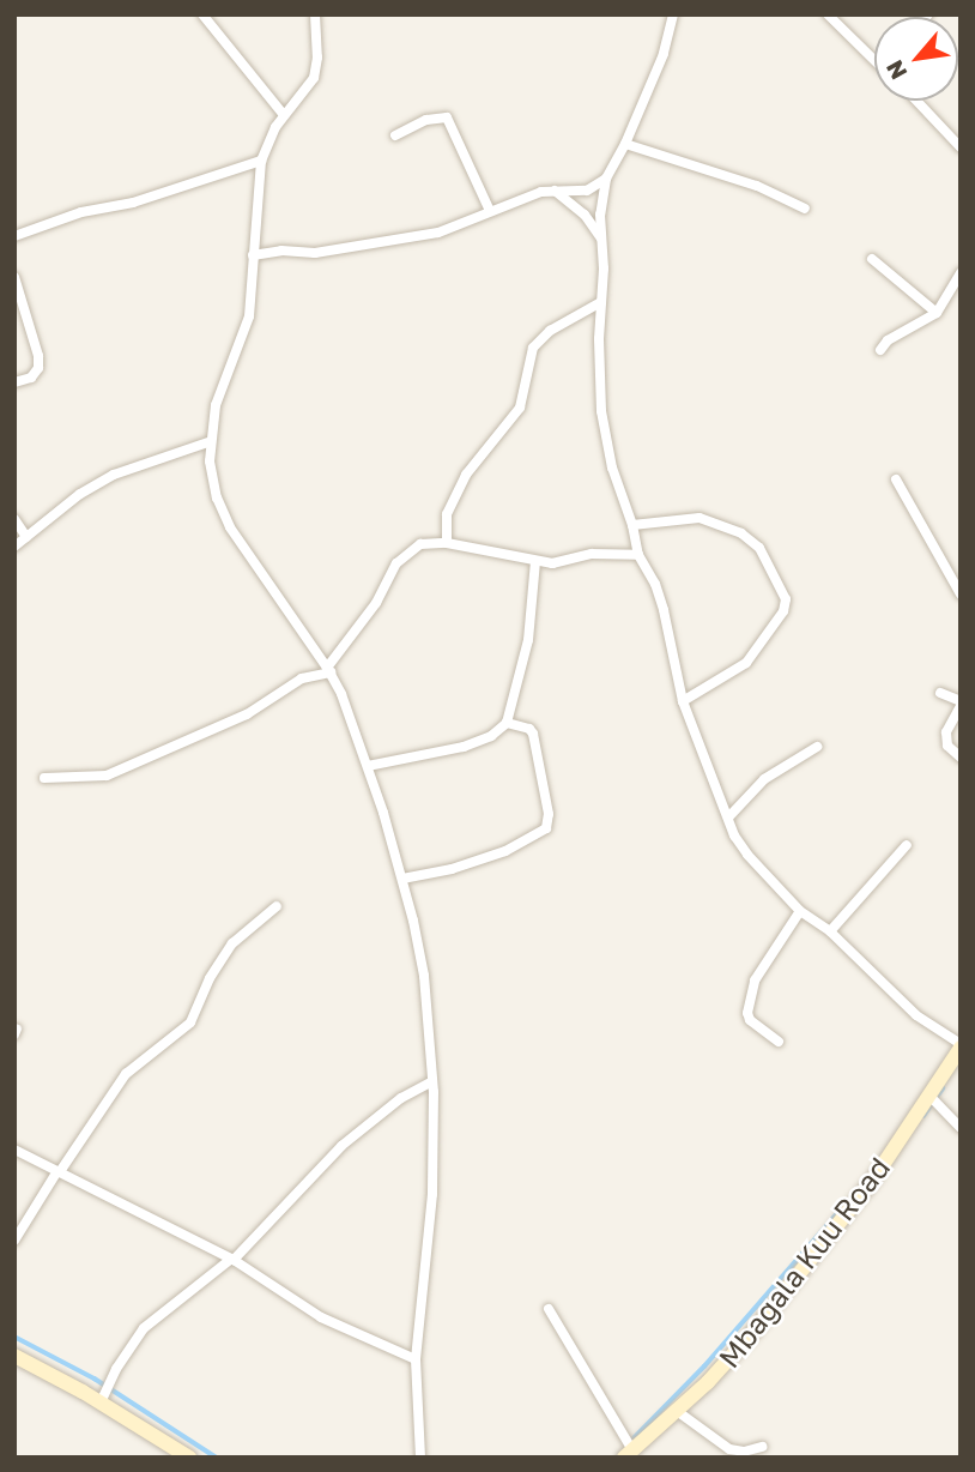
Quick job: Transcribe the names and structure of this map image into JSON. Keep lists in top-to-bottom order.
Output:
{
  "streets": {
    "street": ["Mbagala Kuu Road"]
  },
  "north": "bottom left"
}
